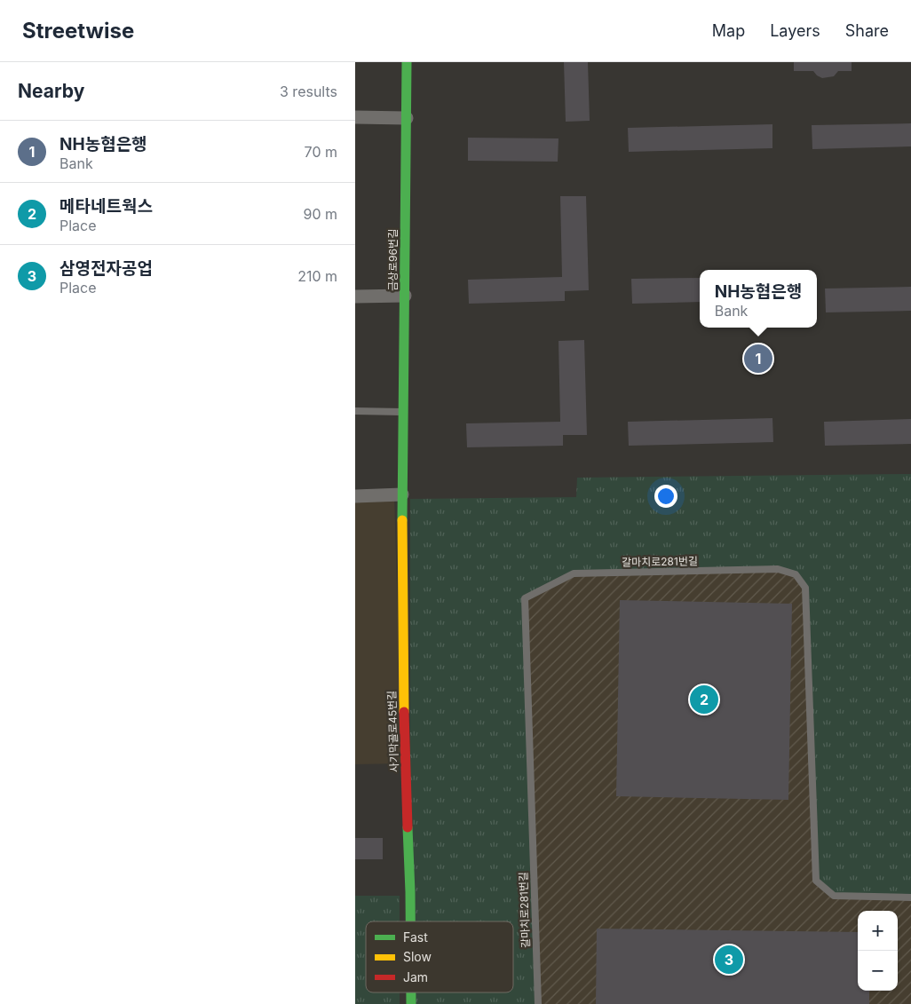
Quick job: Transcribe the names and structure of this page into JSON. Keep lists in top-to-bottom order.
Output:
{
  "streets": {
    "street": ["금상로96번길", "사기막골로45번길"],
    "lane": ["갈마치로281번길"]
  },
  "crossings": [
    ["금상로96번길", "사기막골로45번길"]
  ],
  "legend": ["Fast", "Slow", "Jam"],
  "page": {
    "header": "Streetwise",
    "nav": ["Map", "Layers", "Share"],
    "heading": ["Nearby", "3 results"],
    "list": [
      {
        "mark": "1",
        "name": "NH농협은행",
        "note": "Bank",
        "value": "70 m"
      },
      {
        "mark": "2",
        "name": "메타네트웍스",
        "note": "Place",
        "value": "90 m"
      },
      {
        "mark": "3",
        "name": "삼영전자공업",
        "note": "Place",
        "value": "210 m"
      }
    ],
    "popup": ["NH농협은행", "Bank"],
    "pins": ["1", "2", "3"],
    "map_buttons": ["+", "−"]
  }
}
